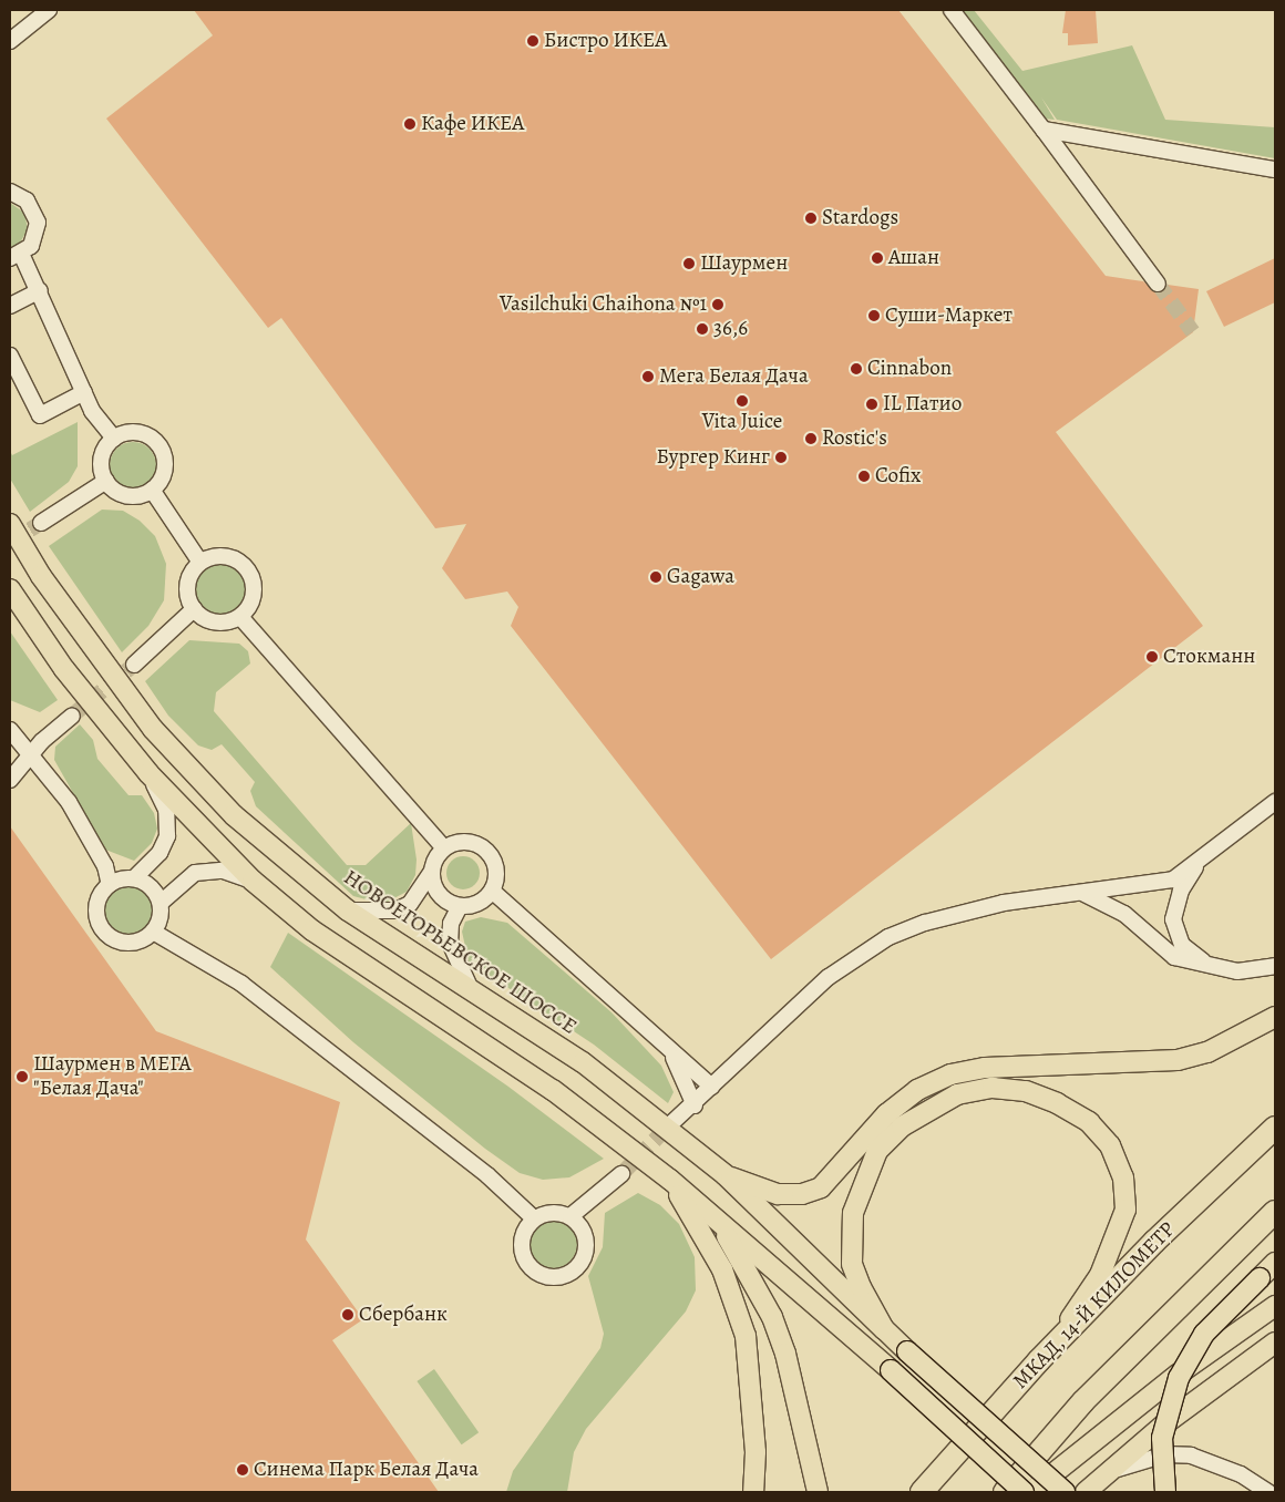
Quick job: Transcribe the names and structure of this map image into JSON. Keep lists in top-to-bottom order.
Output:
{
  "streets": {
    "highway": ["МКАД, 14-Й КИЛОМЕТР"],
    "main road": ["НОВОЕГОРЬЕВСКОЕ ШОССЕ"]
  },
  "places": [
    "Бистро ИКЕА",
    "Кафе ИКЕА",
    "Stardogs",
    "Ашан",
    "Шаурмен",
    "Vasilchuki Chaihona №1",
    "Суши-Маркет",
    "36,6",
    "Cinnabon",
    "Мега Белая Дача",
    "Vita Juice",
    "IL Патио",
    "Rostic's",
    "Бургер Кинг",
    "Cofix",
    "Gagawa",
    "Стокманн",
    "Шаурмен в МЕГА \"Белая Дача\"",
    "Сбербанк",
    "Синема Парк Белая Дача"
  ]
}
